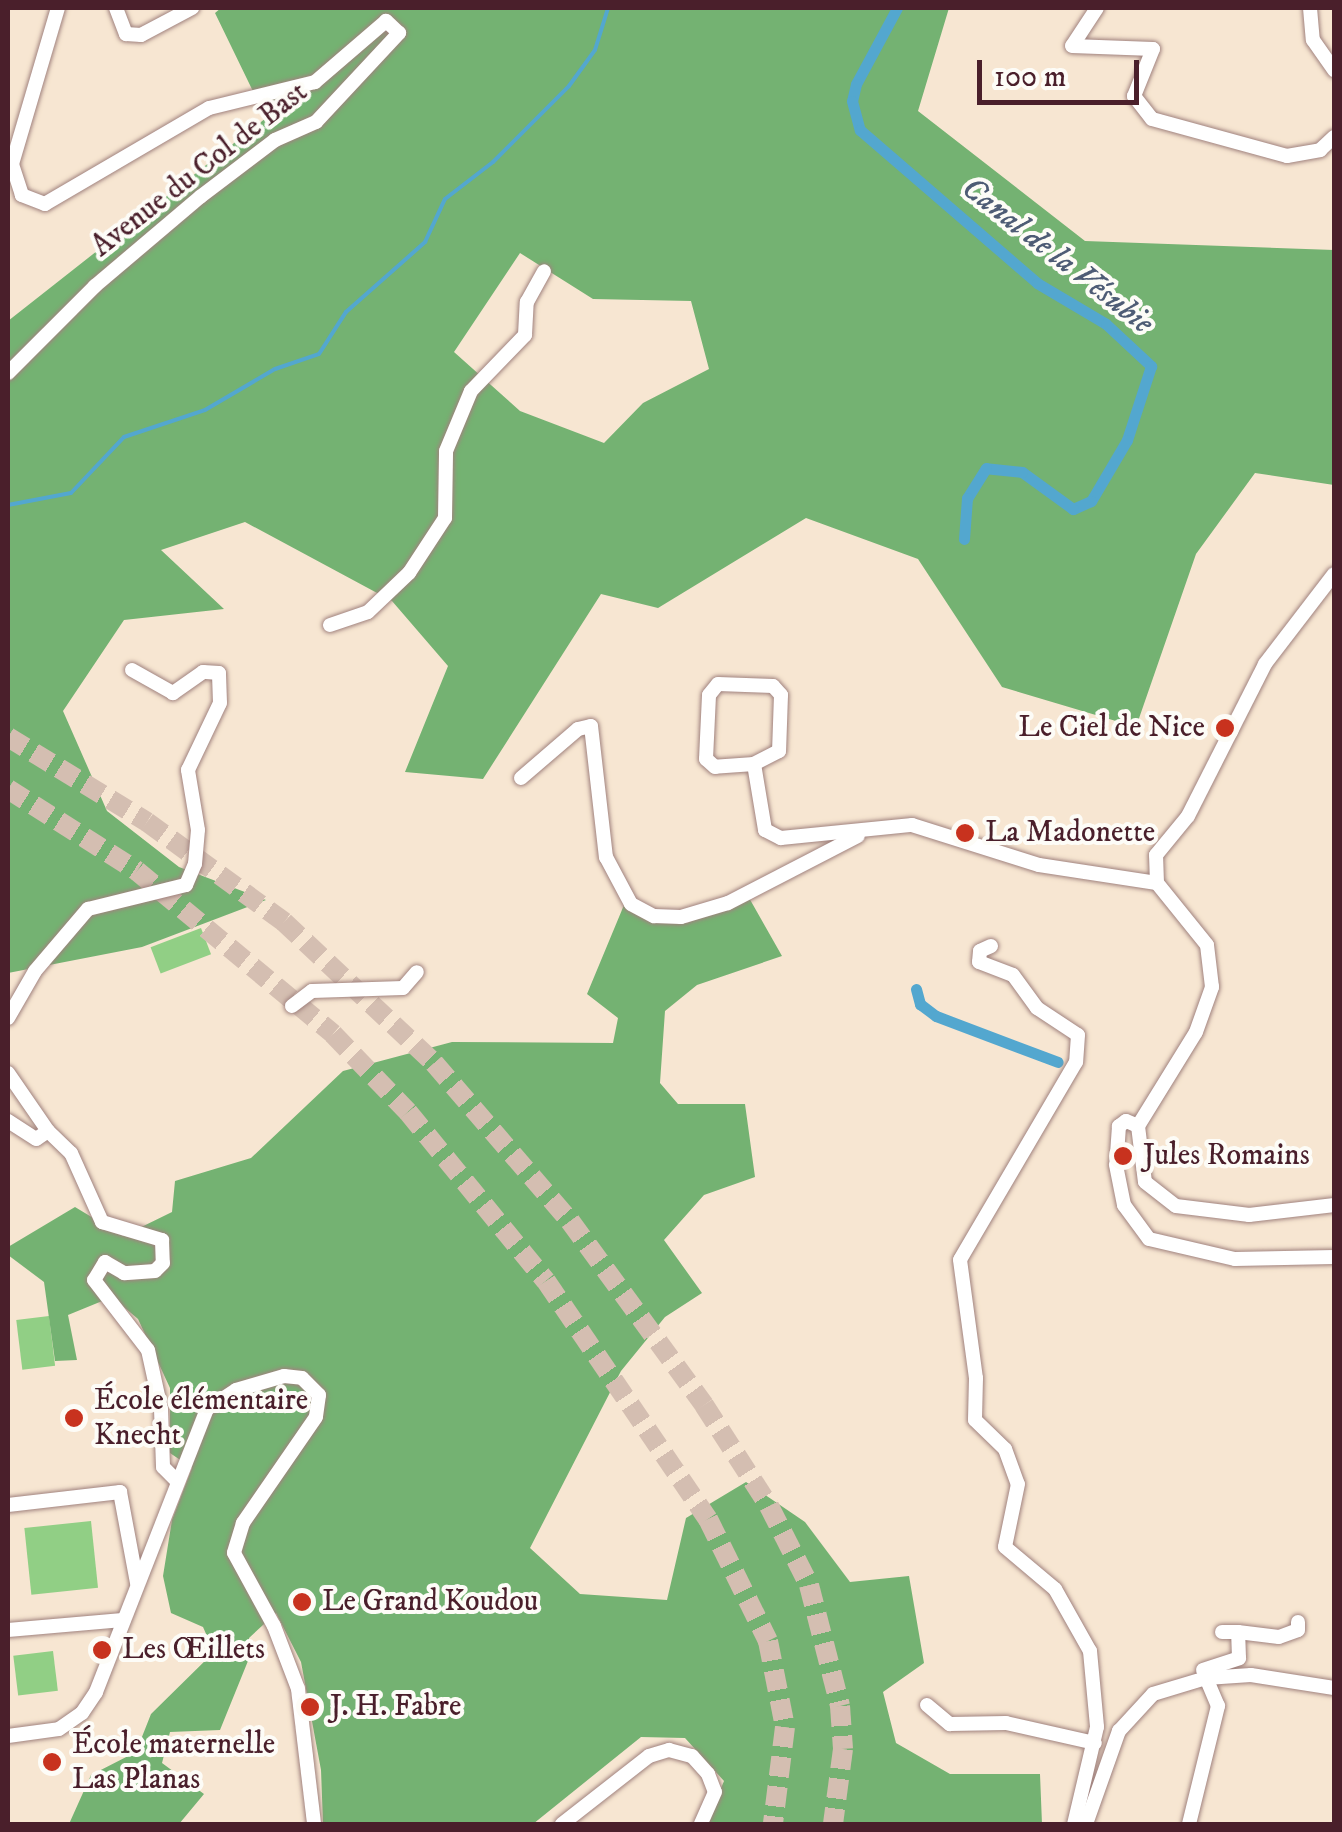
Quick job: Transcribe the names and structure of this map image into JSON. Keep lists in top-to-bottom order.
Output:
{
  "streets": {
    "street": ["Avenue du Col de Bast"]
  },
  "water": ["Canal de la Vésubie"],
  "places": [
    "Le Ciel de Nice",
    "La Madonette",
    "Jules Romains",
    "École élémentaire Knecht",
    "Le Grand Koudou",
    "Les Œillets",
    "J. H. Fabre",
    "École maternelle Las Planas"
  ],
  "scale_bar": "100 m"
}
